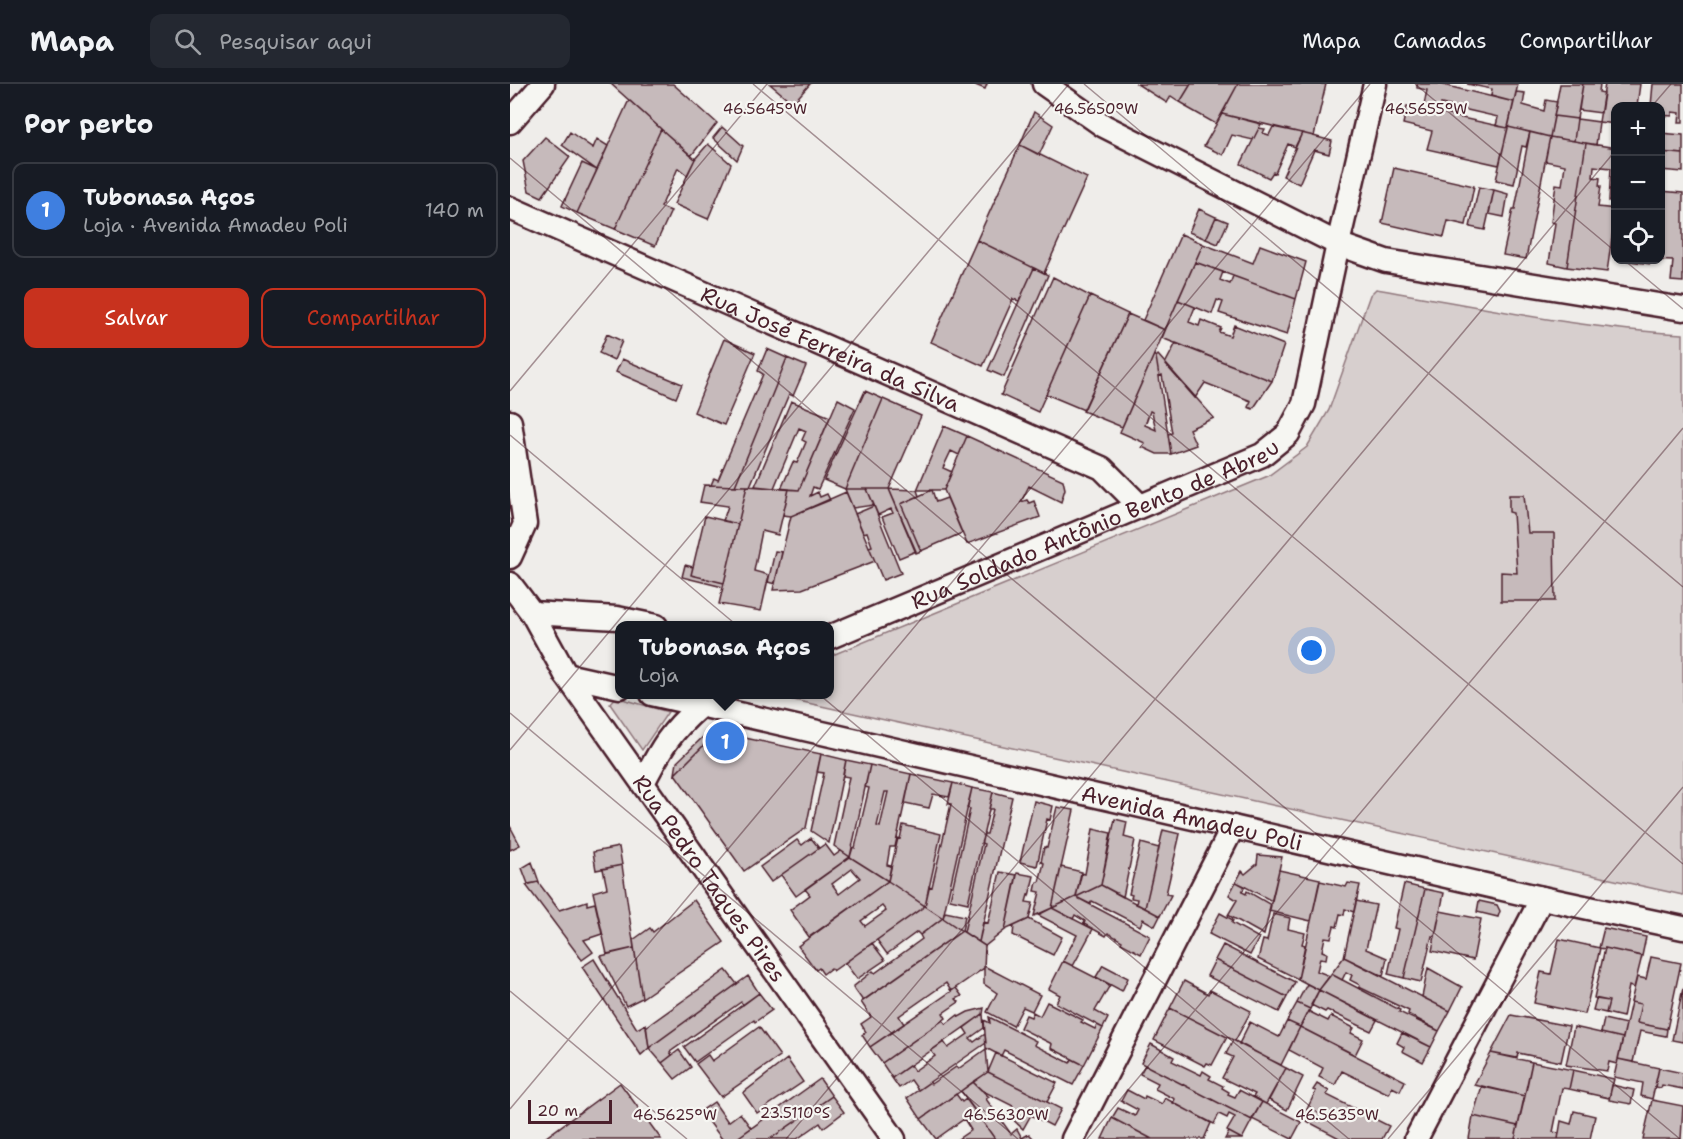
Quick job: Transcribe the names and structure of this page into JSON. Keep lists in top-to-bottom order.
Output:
{
  "streets": {
    "street": [
      "Rua José Ferreira da Silva",
      "Rua Soldado Antônio Bento de Abreu",
      "Avenida Amadeu Poli",
      "Rua Pedro Taques Pires"
    ]
  },
  "crossings": [
    ["Rua José Ferreira da Silva", "Rua Soldado Antônio Bento de Abreu"]
  ],
  "scale_bar": "20 m",
  "page": {
    "header": "Mapa",
    "search": "Pesquisar aqui",
    "nav": ["Mapa", "Camadas", "Compartilhar"],
    "heading": "Por perto",
    "map_buttons": ["+", "−"],
    "list": [
      {
        "mark": "1",
        "name": "Tubonasa Aços",
        "note": "Loja · Avenida Amadeu Poli",
        "value": "140 m"
      }
    ],
    "buttons": ["Salvar", "Compartilhar"],
    "popup": ["Tubonasa Aços", "Loja"],
    "pins": "1",
    "scale": "20 m"
  },
  "coordinates": [
    "46.5645°W",
    "46.5650°W",
    "46.5655°W",
    "23.5110°S",
    "46.5625°W",
    "46.5630°W",
    "46.5635°W"
  ]
}
